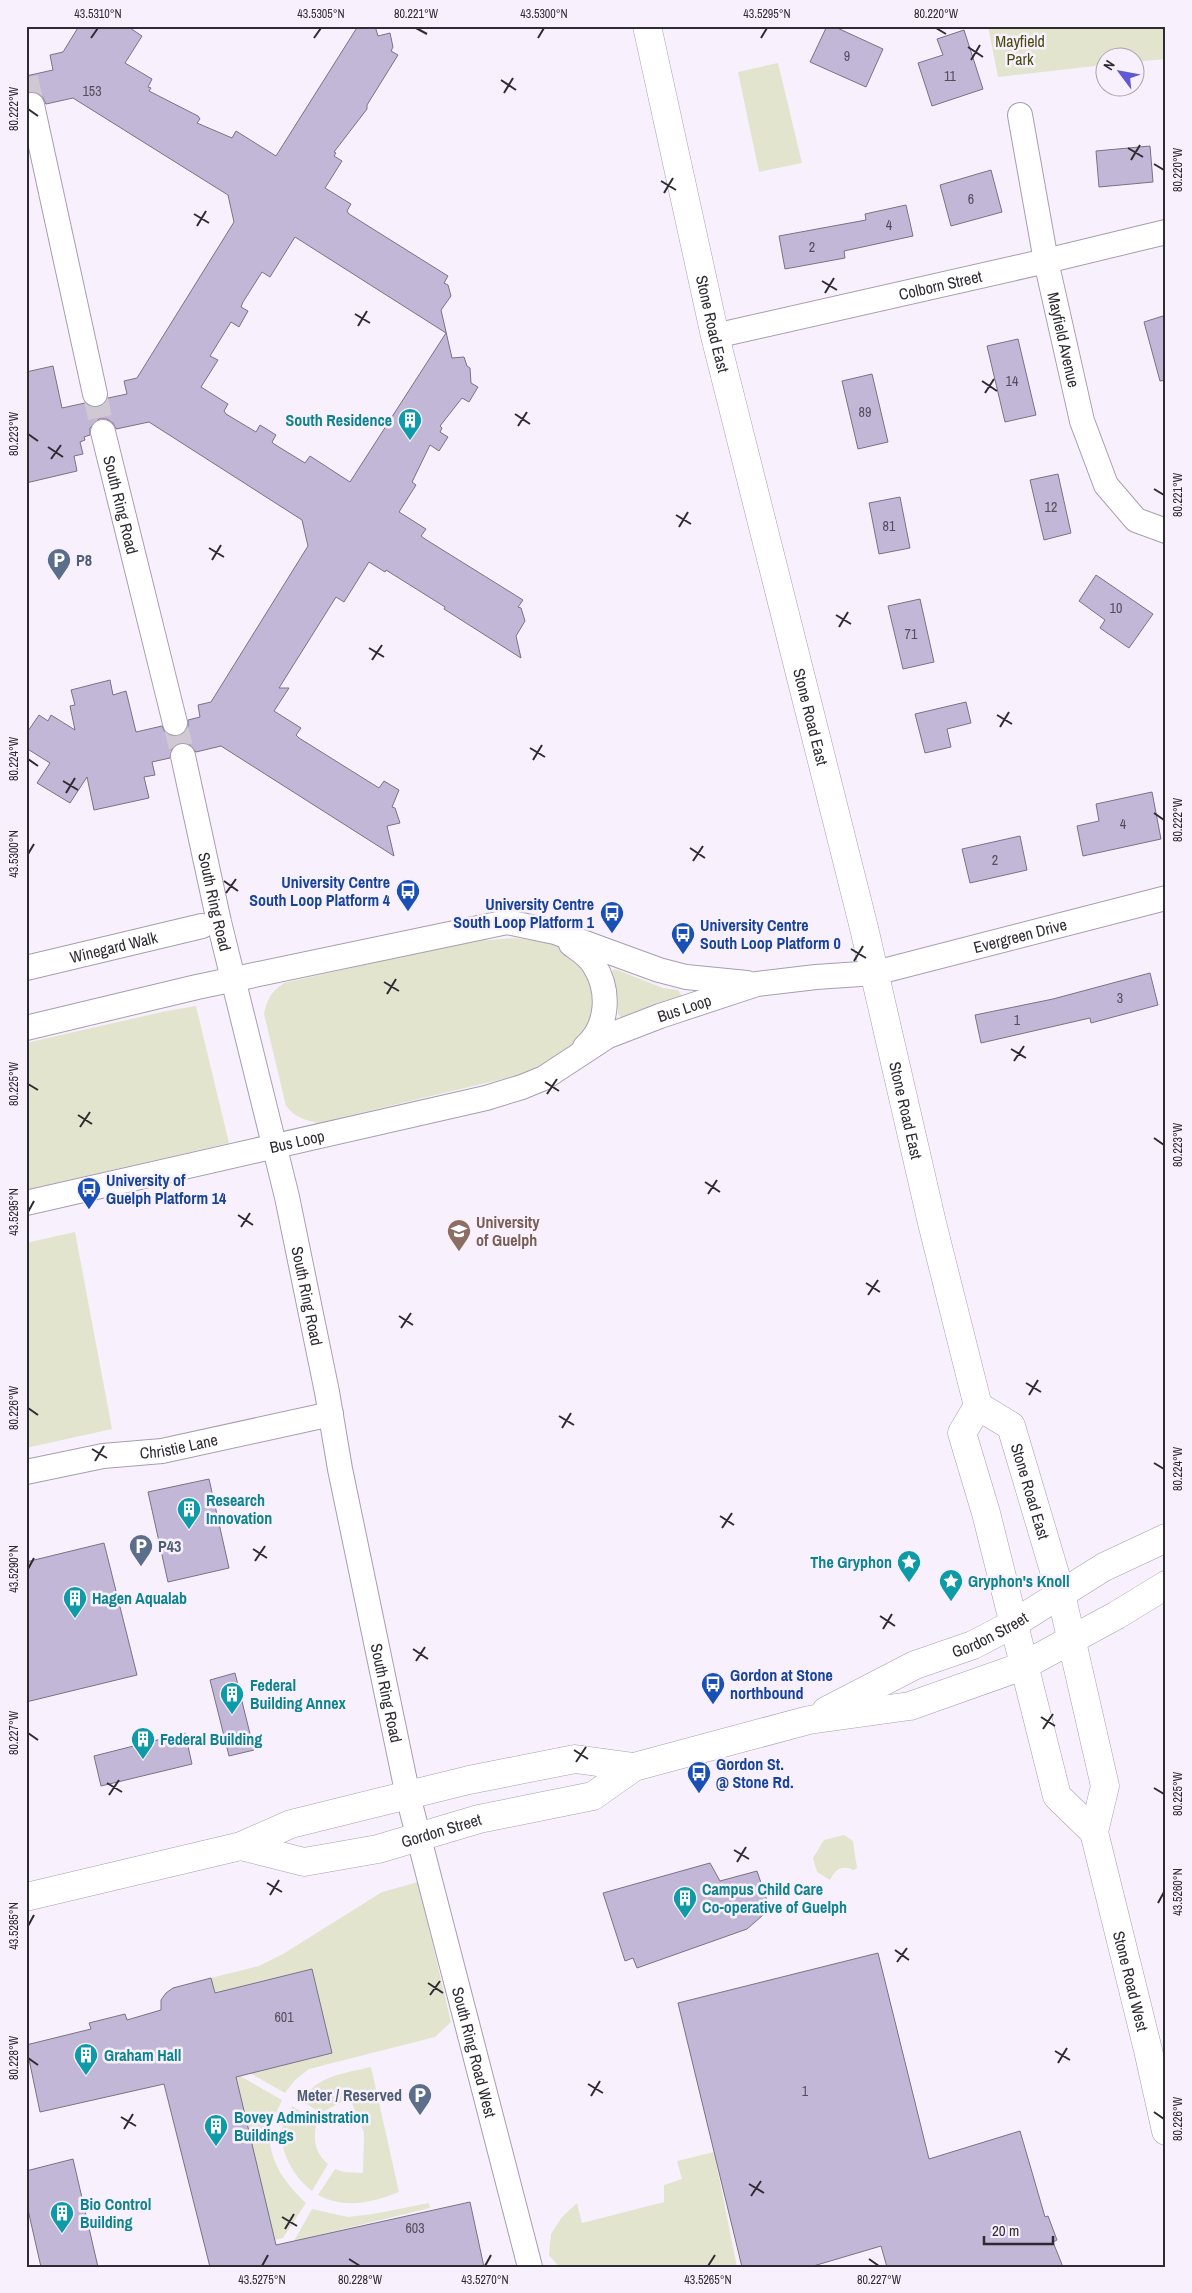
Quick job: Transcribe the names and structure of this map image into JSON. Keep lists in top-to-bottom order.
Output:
{
  "streets": {
    "main road": ["Stone Road East", "Gordon Street", "Stone Road West"],
    "street": [
      "Colborn Street",
      "Mayfield Avenue",
      "South Ring Road",
      "Evergreen Drive",
      "Winegard Walk",
      "Bus Loop",
      "Christie Lane",
      "South Ring Road West"
    ]
  },
  "crossings": [
    ["Colborn Street", "Stone Road East"],
    ["Colborn Street", "Mayfield Avenue"],
    ["Stone Road East", "Evergreen Drive"],
    ["Stone Road East", "Bus Loop"],
    ["Stone Road East", "Gordon Street"],
    ["Stone Road East", "Stone Road West"],
    ["South Ring Road", "Bus Loop"],
    ["South Ring Road", "Christie Lane"],
    ["South Ring Road", "Gordon Street"],
    ["South Ring Road", "South Ring Road West"],
    ["Evergreen Drive", "Bus Loop"],
    ["Gordon Street", "Stone Road West"],
    ["Gordon Street", "South Ring Road West"]
  ],
  "parks": ["Mayfield Park"],
  "places": {
    "building": [
      "South Residence",
      "Research Innovation",
      "Hagen Aqualab",
      "Federal Building Annex",
      "Federal Building",
      "Campus Child Care Co-operative of Guelph",
      "Graham Hall",
      "Bovey Administration Buildings",
      "Bio Control Building"
    ],
    "parking": ["P8", "P43", "Meter / Reserved"],
    "bus stop": [
      "University Centre South Loop Platform 4",
      "University Centre South Loop Platform 1",
      "University Centre South Loop Platform 0",
      "University of Guelph Platform 14",
      "Gordon at Stone northbound",
      "Gordon St. @ Stone Rd."
    ],
    "school or university": ["University of Guelph"],
    "place": ["The Gryphon", "Gryphon's Knoll"]
  },
  "house_numbers": [
    "9",
    "11",
    "153",
    "6",
    "4",
    "2",
    "14",
    "89",
    "12",
    "81",
    "10",
    "71",
    "4",
    "2",
    "3",
    "1",
    "601",
    "1",
    "603"
  ],
  "scale_bar": "20 m",
  "north": "top left",
  "coordinates": [
    "43.5310°N",
    "43.5305°N",
    "80.221°W",
    "43.5300°N",
    "43.5295°N",
    "80.220°W",
    "80.222°W",
    "80.223°W",
    "80.224°W",
    "80.225°W",
    "80.226°W",
    "43.5290°N",
    "80.227°W",
    "43.5260°N",
    "43.5285°N",
    "80.228°W",
    "43.5275°N",
    "43.5270°N",
    "43.5265°N"
  ]
}
